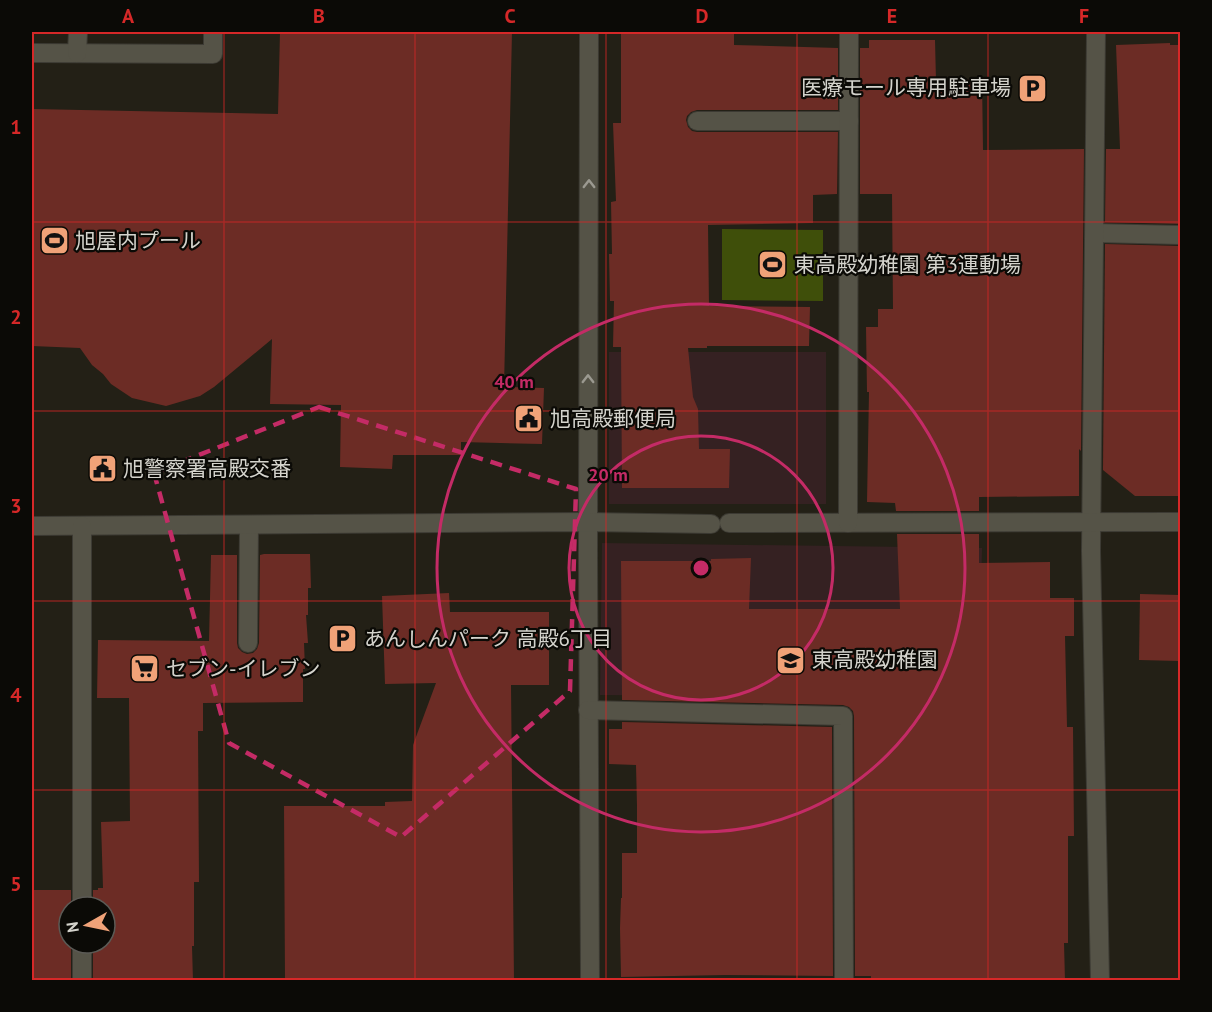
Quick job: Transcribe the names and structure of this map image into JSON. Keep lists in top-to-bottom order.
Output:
{
  "places": {
    "parking": ["医療モール専用駐車場", "あんしんパーク 高殿6丁目"],
    "sports": ["旭屋内プール", "東高殿幼稚園 第3運動場"],
    "public building": ["旭高殿郵便局", "旭警察署高殿交番"],
    "school or university": ["東高殿幼稚園"],
    "supermarket": ["セブン-イレブン"]
  },
  "north": "left",
  "grid": {
    "columns": [
      "A",
      "B",
      "C",
      "D",
      "E",
      "F"
    ],
    "rows": [
      "1",
      "2",
      "3",
      "4",
      "5"
    ]
  },
  "rings": ["40 m", "20 m"]
}
